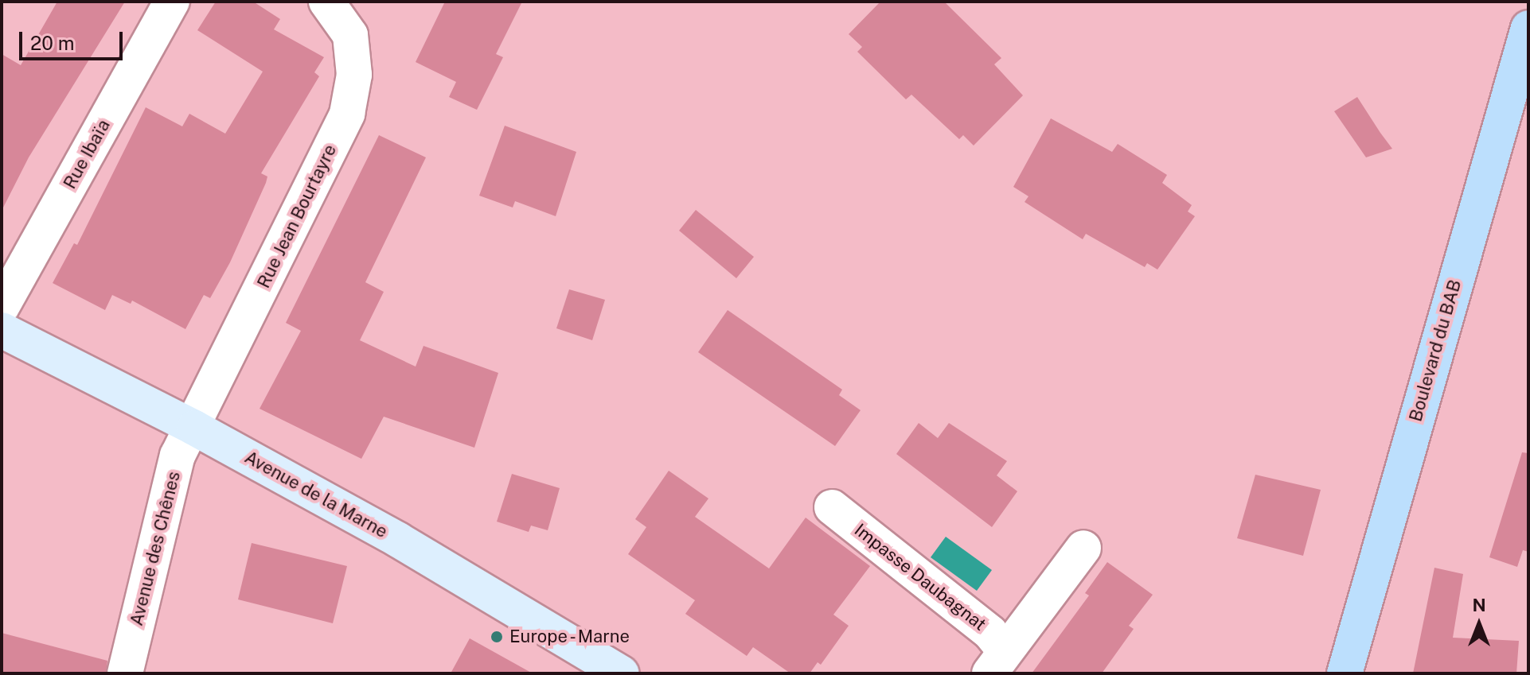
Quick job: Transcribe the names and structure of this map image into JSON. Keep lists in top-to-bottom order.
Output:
{
  "streets": {
    "main road": ["Boulevard du BAB", "Avenue de la Marne"],
    "street": [
      "Rue Ibaïa",
      "Rue Jean Bourtayre",
      "Avenue des Chênes",
      "Impasse Daubagnat"
    ]
  },
  "crossings": [
    ["Rue Jean Bourtayre", "Avenue de la Marne"],
    ["Rue Jean Bourtayre", "Avenue des Chênes"],
    ["Avenue de la Marne", "Avenue des Chênes"]
  ],
  "places": ["Europe - Marne"],
  "scale_bar": "20 m",
  "north": "top"
}
